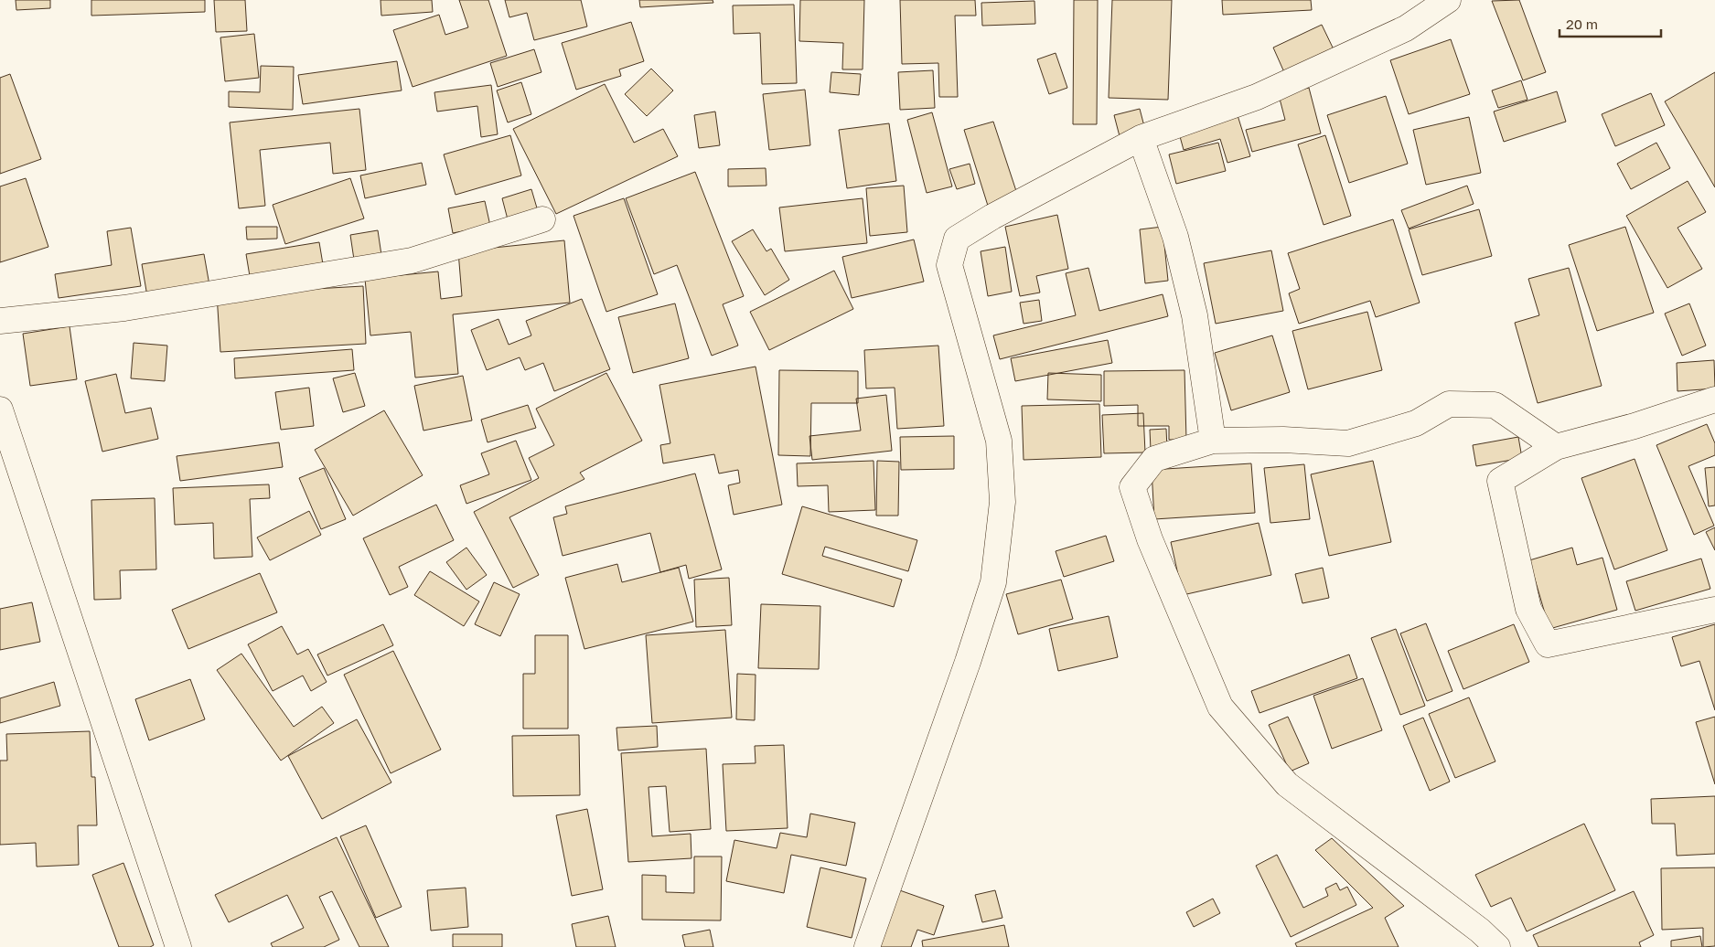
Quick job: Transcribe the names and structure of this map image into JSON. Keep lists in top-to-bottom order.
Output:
{
  "scale_bar": "20 m"
}
